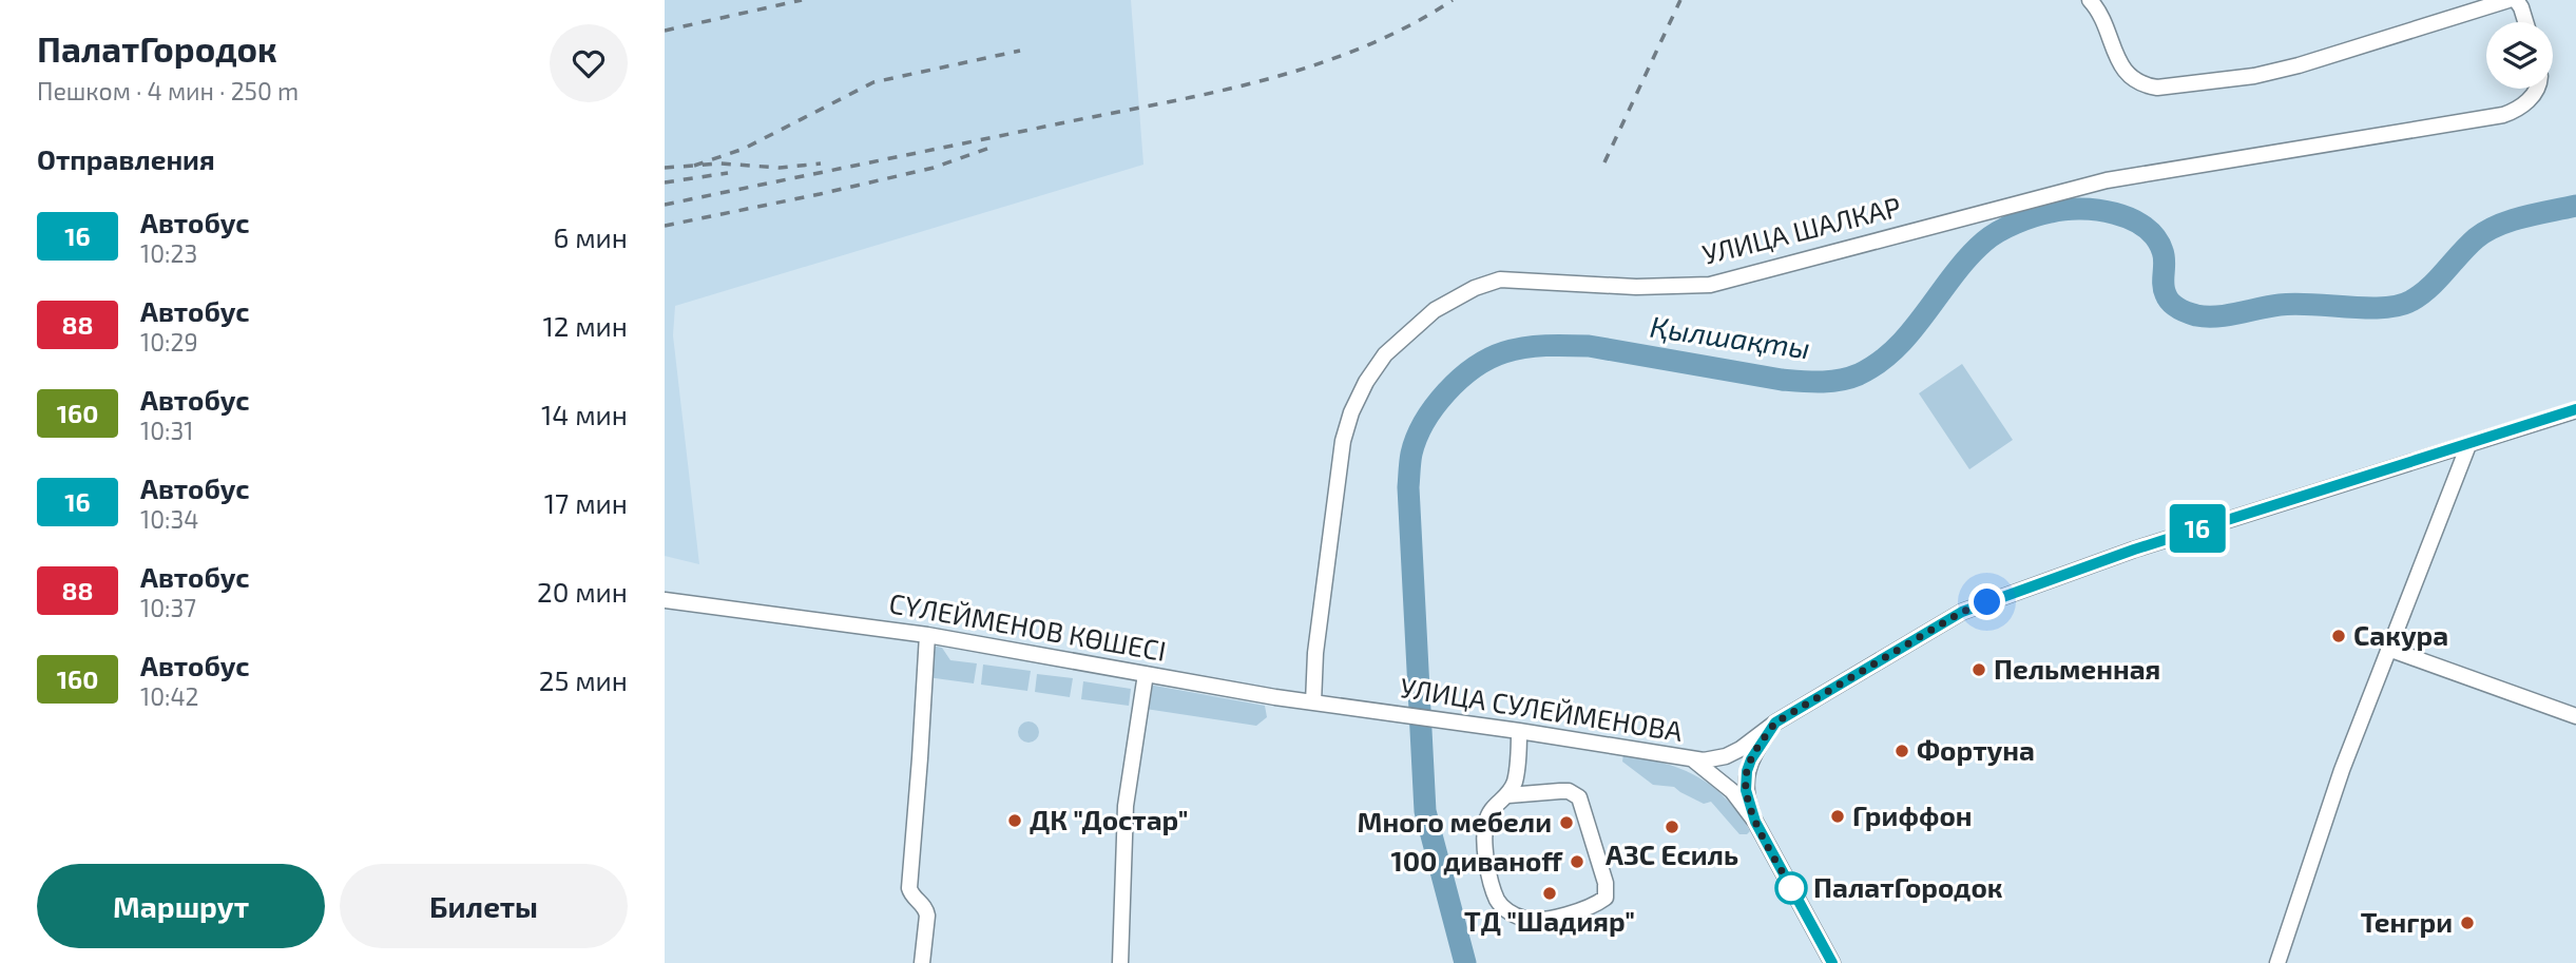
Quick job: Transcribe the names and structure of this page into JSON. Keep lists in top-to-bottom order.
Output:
{
  "streets": {
    "street": ["УЛИЦА ШАЛКАР", "СҮЛЕЙМЕНОВ КӨШЕСІ", "УЛИЦА СУЛЕЙМЕНОВА"]
  },
  "crossings": [
    ["УЛИЦА ШАЛКАР", "СҮЛЕЙМЕНОВ КӨШЕСІ"],
    ["СҮЛЕЙМЕНОВ КӨШЕСІ", "УЛИЦА СУЛЕЙМЕНОВА"]
  ],
  "water": ["Қылшақты"],
  "places": [
    "Сакура",
    "Пельменная",
    "Фортуна",
    "Гриффон",
    "ДК \"Достар\"",
    "Много мебели",
    "АЗС Есиль",
    "100 диваноff",
    "ПалатГородок",
    "ТД \"Шадияр\"",
    "Тенгри"
  ],
  "lines": ["bus line 16"],
  "page": {
    "heading": [
      ["ПалатГородок", "Пешком · 4 мин · 250 m"],
      "Отправления"
    ],
    "on_map": "16",
    "list": [
      {
        "mark": "16",
        "name": "Автобус",
        "note": "10:23",
        "value": "6 мин"
      },
      {
        "mark": "88",
        "name": "Автобус",
        "note": "10:29",
        "value": "12 мин"
      },
      {
        "mark": "160",
        "name": "Автобус",
        "note": "10:31",
        "value": "14 мин"
      },
      {
        "mark": "16",
        "name": "Автобус",
        "note": "10:34",
        "value": "17 мин"
      },
      {
        "mark": "88",
        "name": "Автобус",
        "note": "10:37",
        "value": "20 мин"
      },
      {
        "mark": "160",
        "name": "Автобус",
        "note": "10:42",
        "value": "25 мин"
      }
    ],
    "buttons": ["Маршрут", "Билеты"]
  }
}
